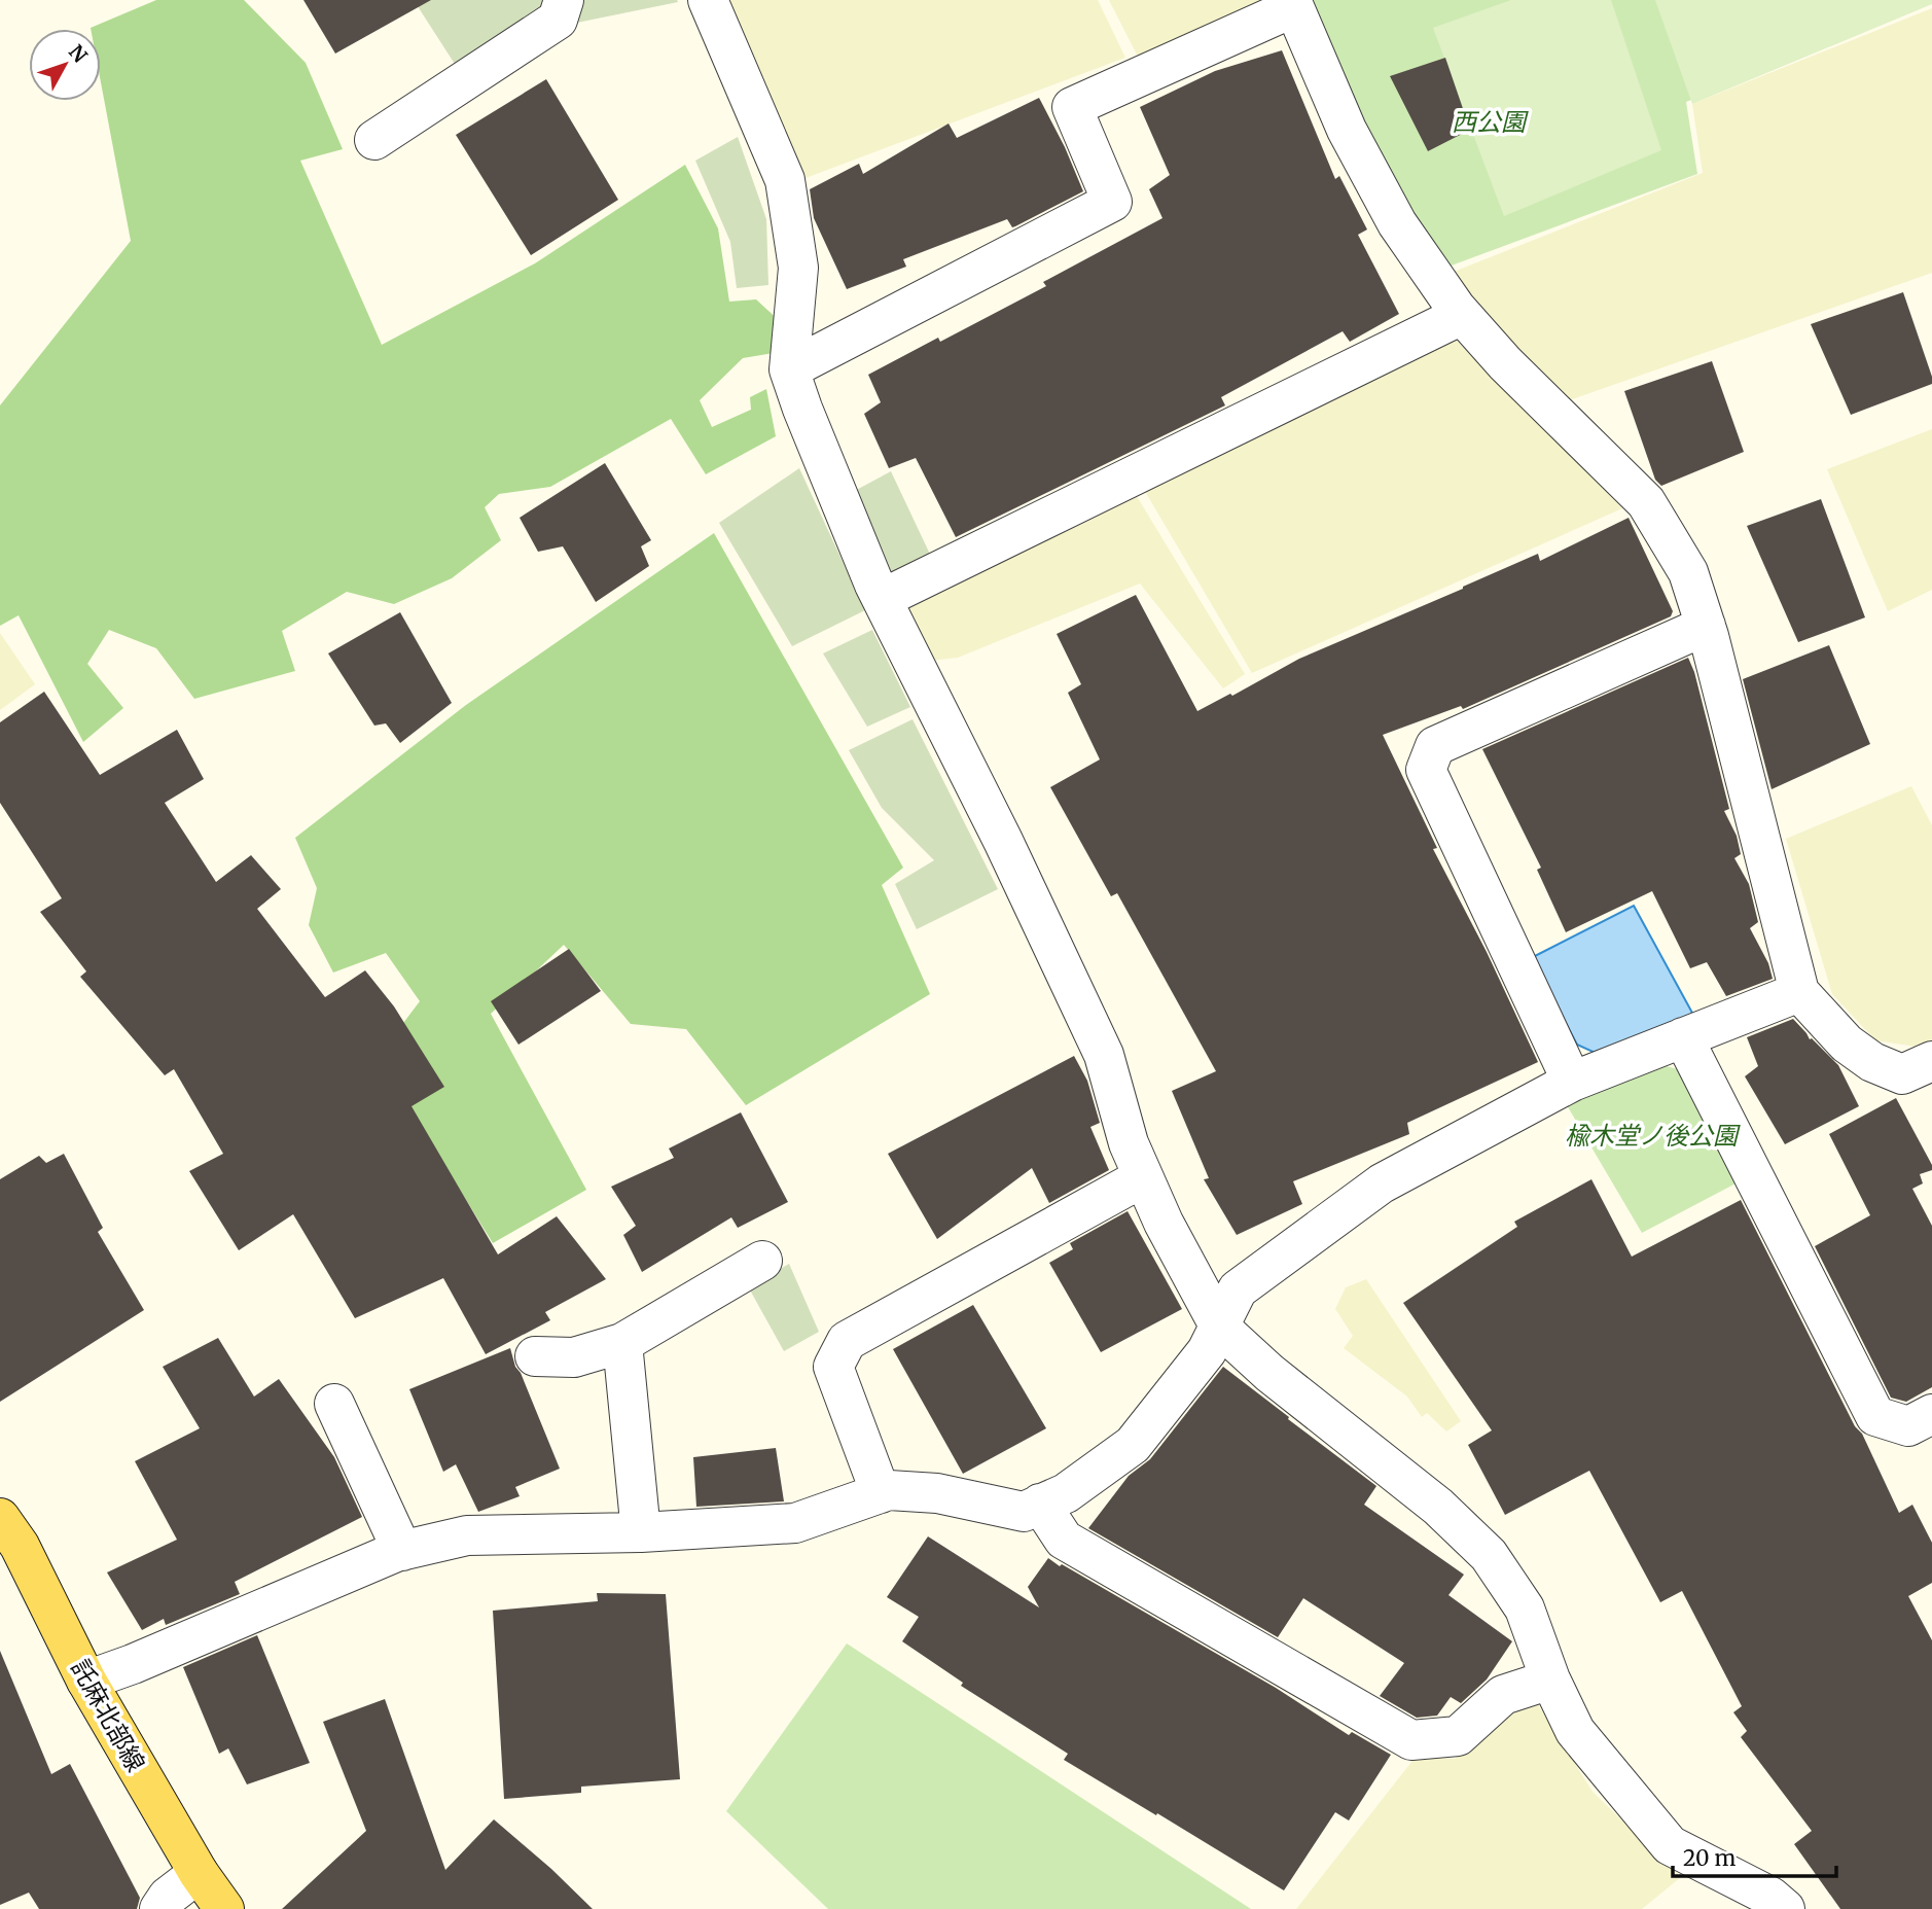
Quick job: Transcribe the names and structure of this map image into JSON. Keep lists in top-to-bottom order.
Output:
{
  "streets": {
    "main road": ["託麻北部線"]
  },
  "parks": ["西公園", "楡木堂ノ後公園"],
  "scale_bar": "20 m",
  "north": "top right"
}
